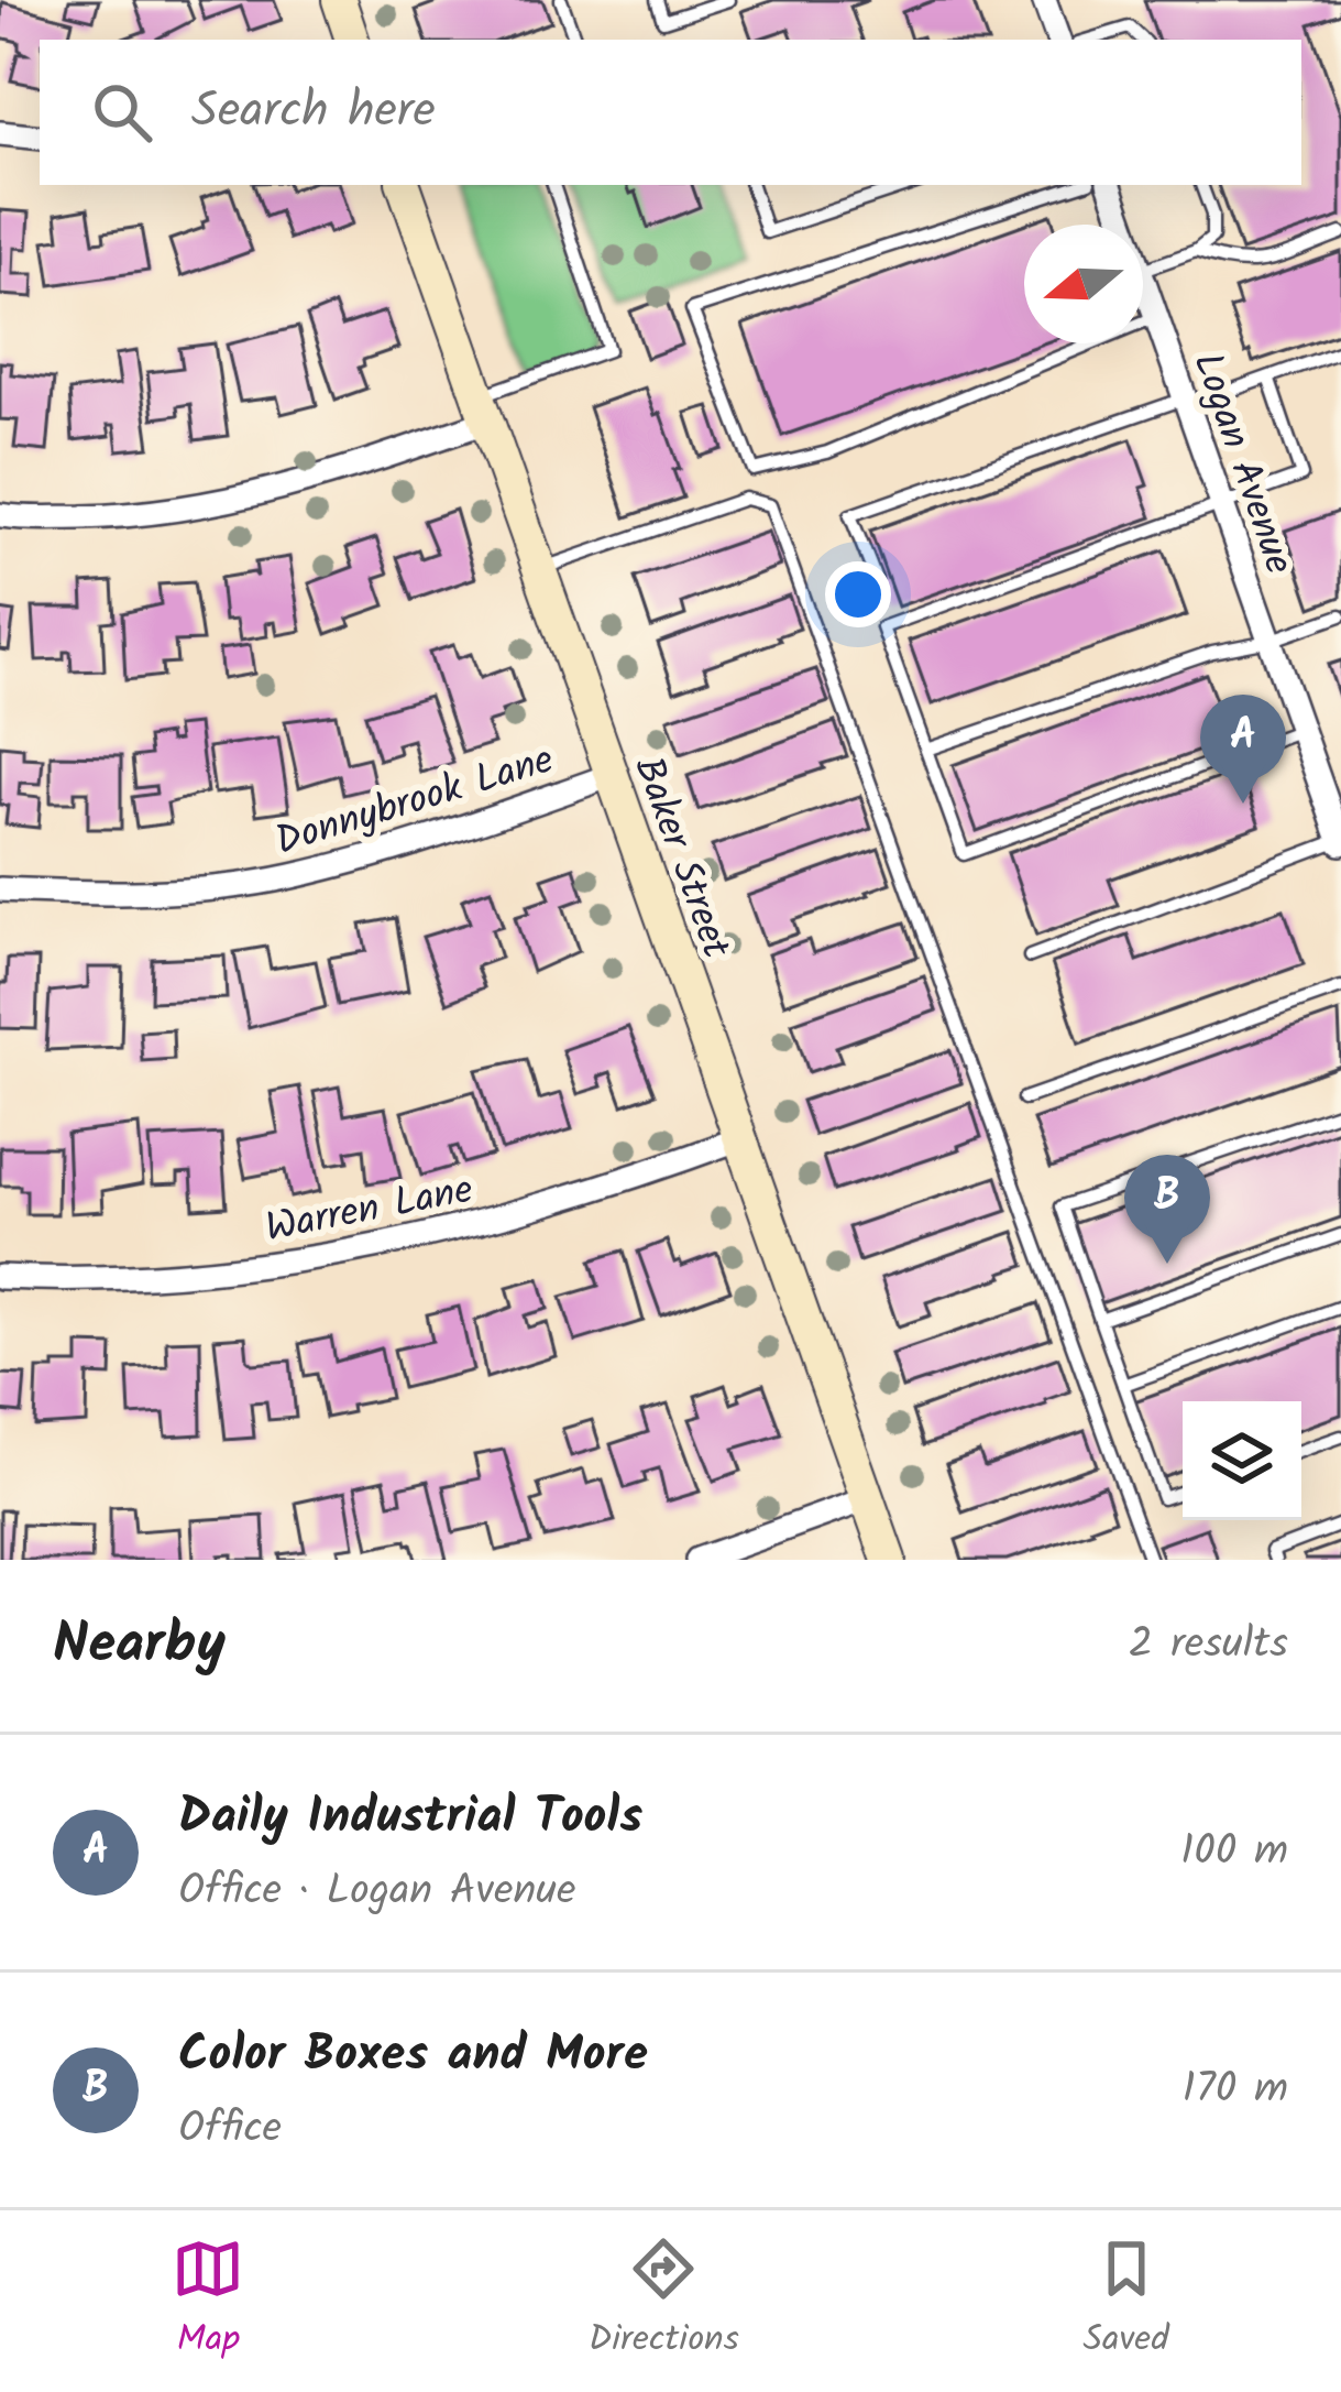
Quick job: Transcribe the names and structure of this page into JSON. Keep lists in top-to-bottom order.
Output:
{
  "streets": {
    "main road": ["Baker Street"],
    "street": ["Logan Avenue", "Donnybrook Lane", "Warren Lane"]
  },
  "crossings": [
    ["Donnybrook Lane", "Baker Street"],
    ["Baker Street", "Warren Lane"]
  ],
  "north": "left",
  "page": {
    "search": "Search here",
    "pins": ["A", "B"],
    "heading": ["Nearby", "2 results"],
    "list": [
      {
        "mark": "A",
        "name": "Daily Industrial Tools",
        "note": "Office · Logan Avenue",
        "value": "100 m"
      },
      {
        "mark": "B",
        "name": "Color Boxes and More",
        "note": "Office",
        "value": "170 m"
      }
    ],
    "nav": ["Map", "Directions", "Saved"]
  }
}
